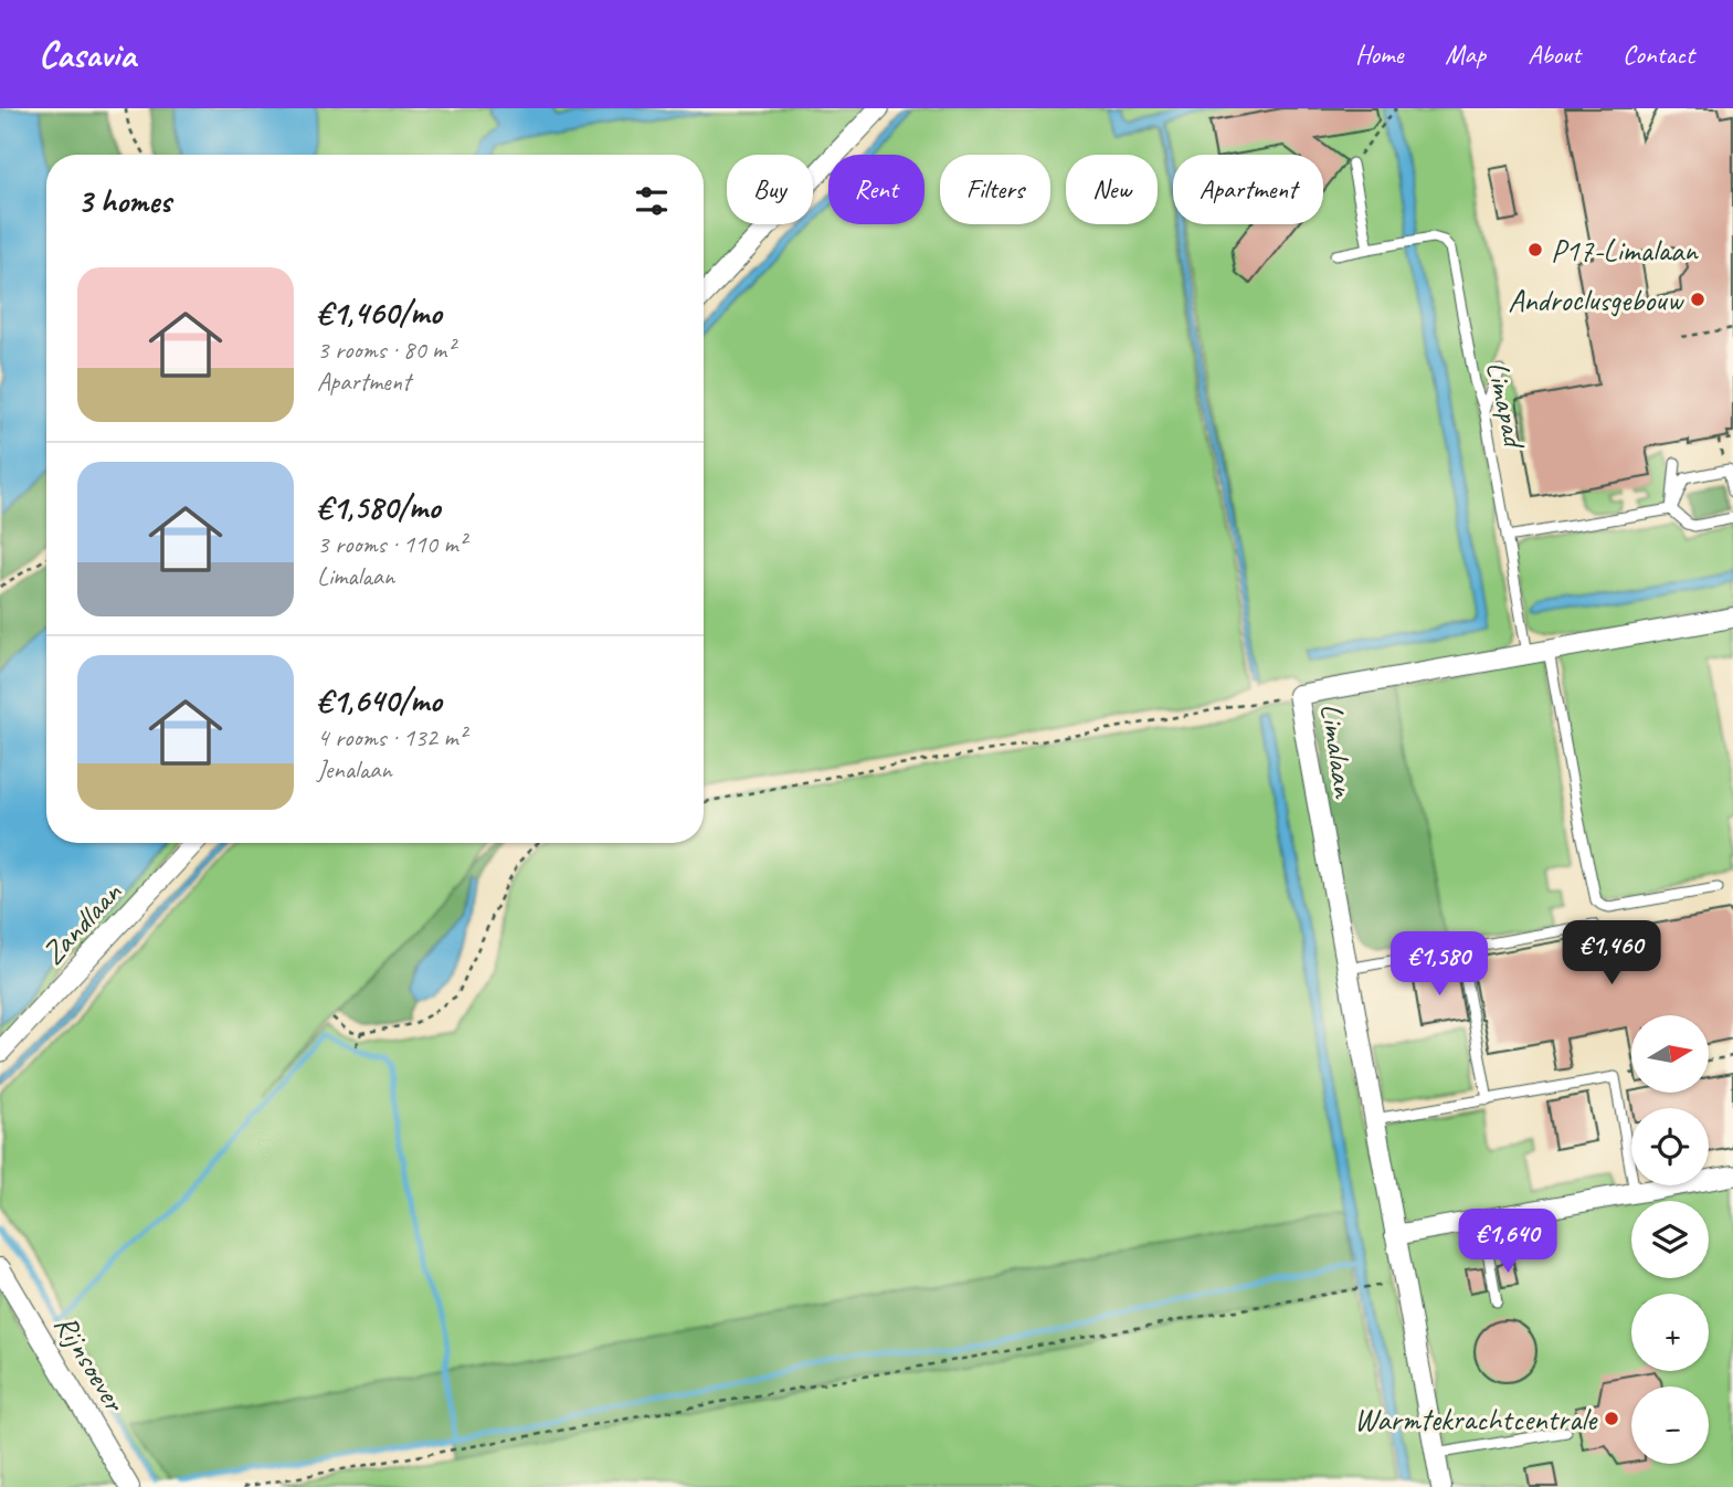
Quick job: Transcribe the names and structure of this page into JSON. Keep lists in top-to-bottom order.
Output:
{
  "streets": {
    "street": ["Limalaan", "Zandlaan", "Rijnsoever"],
    "lane": ["Limapad"]
  },
  "crossings": [
    ["Limapad", "Limalaan"]
  ],
  "places": ["P17-Limalaan", "Androclusgebouw", "Warmtekrachtcentrale"],
  "north": "right",
  "page": {
    "header": "Casavia",
    "nav": [
      "Home",
      "Map",
      "About",
      "Contact"
    ],
    "chip": [
      "Buy",
      "Rent",
      "Filters",
      "New",
      "Apartment"
    ],
    "heading": "3 homes",
    "list": [
      {
        "name": "€1,460/mo",
        "note": "3 rooms · 80 m² · Apartment"
      },
      {
        "name": "€1,580/mo",
        "note": "3 rooms · 110 m² · Limalaan"
      },
      {
        "name": "€1,640/mo",
        "note": "4 rooms · 132 m² · Jenalaan"
      }
    ],
    "price": ["€1,460", "€1,580", "€1,640"],
    "map_buttons": ["+", "−"]
  }
}
